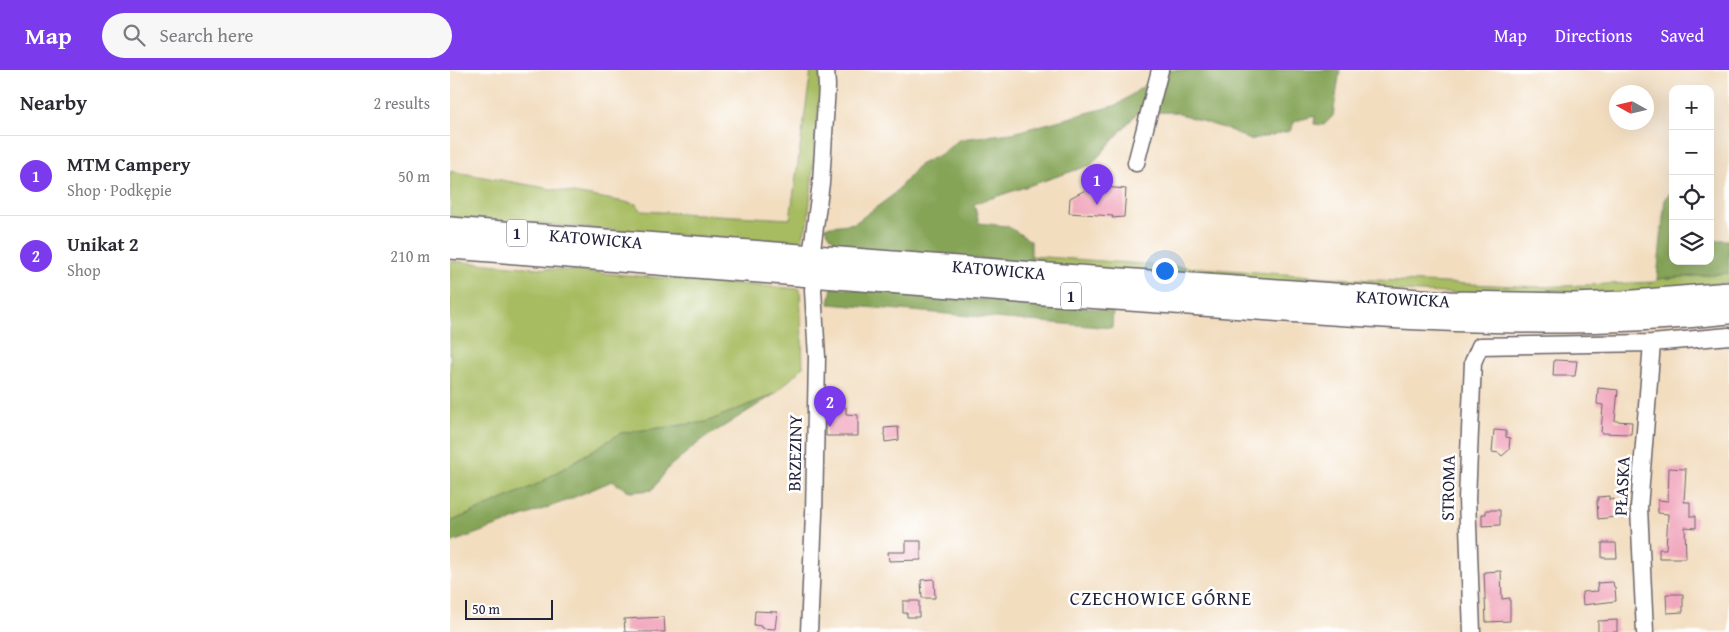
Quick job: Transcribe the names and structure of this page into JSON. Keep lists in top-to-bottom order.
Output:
{
  "streets": {
    "main road": ["1", "KATOWICKA"],
    "street": ["BRZEZINY", "PŁASKA", "STROMA"]
  },
  "crossings": [
    ["KATOWICKA", "BRZEZINY"],
    ["PŁASKA", "STROMA"]
  ],
  "districts": ["CZECHOWICE GÓRNE"],
  "scale_bar": "50 m",
  "north": "left",
  "page": {
    "header": "Map",
    "search": "Search here",
    "nav": ["Map", "Directions", "Saved"],
    "heading": ["Nearby", "2 results"],
    "map_buttons": ["+", "−"],
    "list": [
      {
        "mark": "1",
        "name": "MTM Campery",
        "note": "Shop · Podkępie",
        "value": "50 m"
      },
      {
        "mark": "2",
        "name": "Unikat 2",
        "note": "Shop",
        "value": "210 m"
      }
    ],
    "pins": ["1", "2"],
    "scale": "50 m"
  }
}
